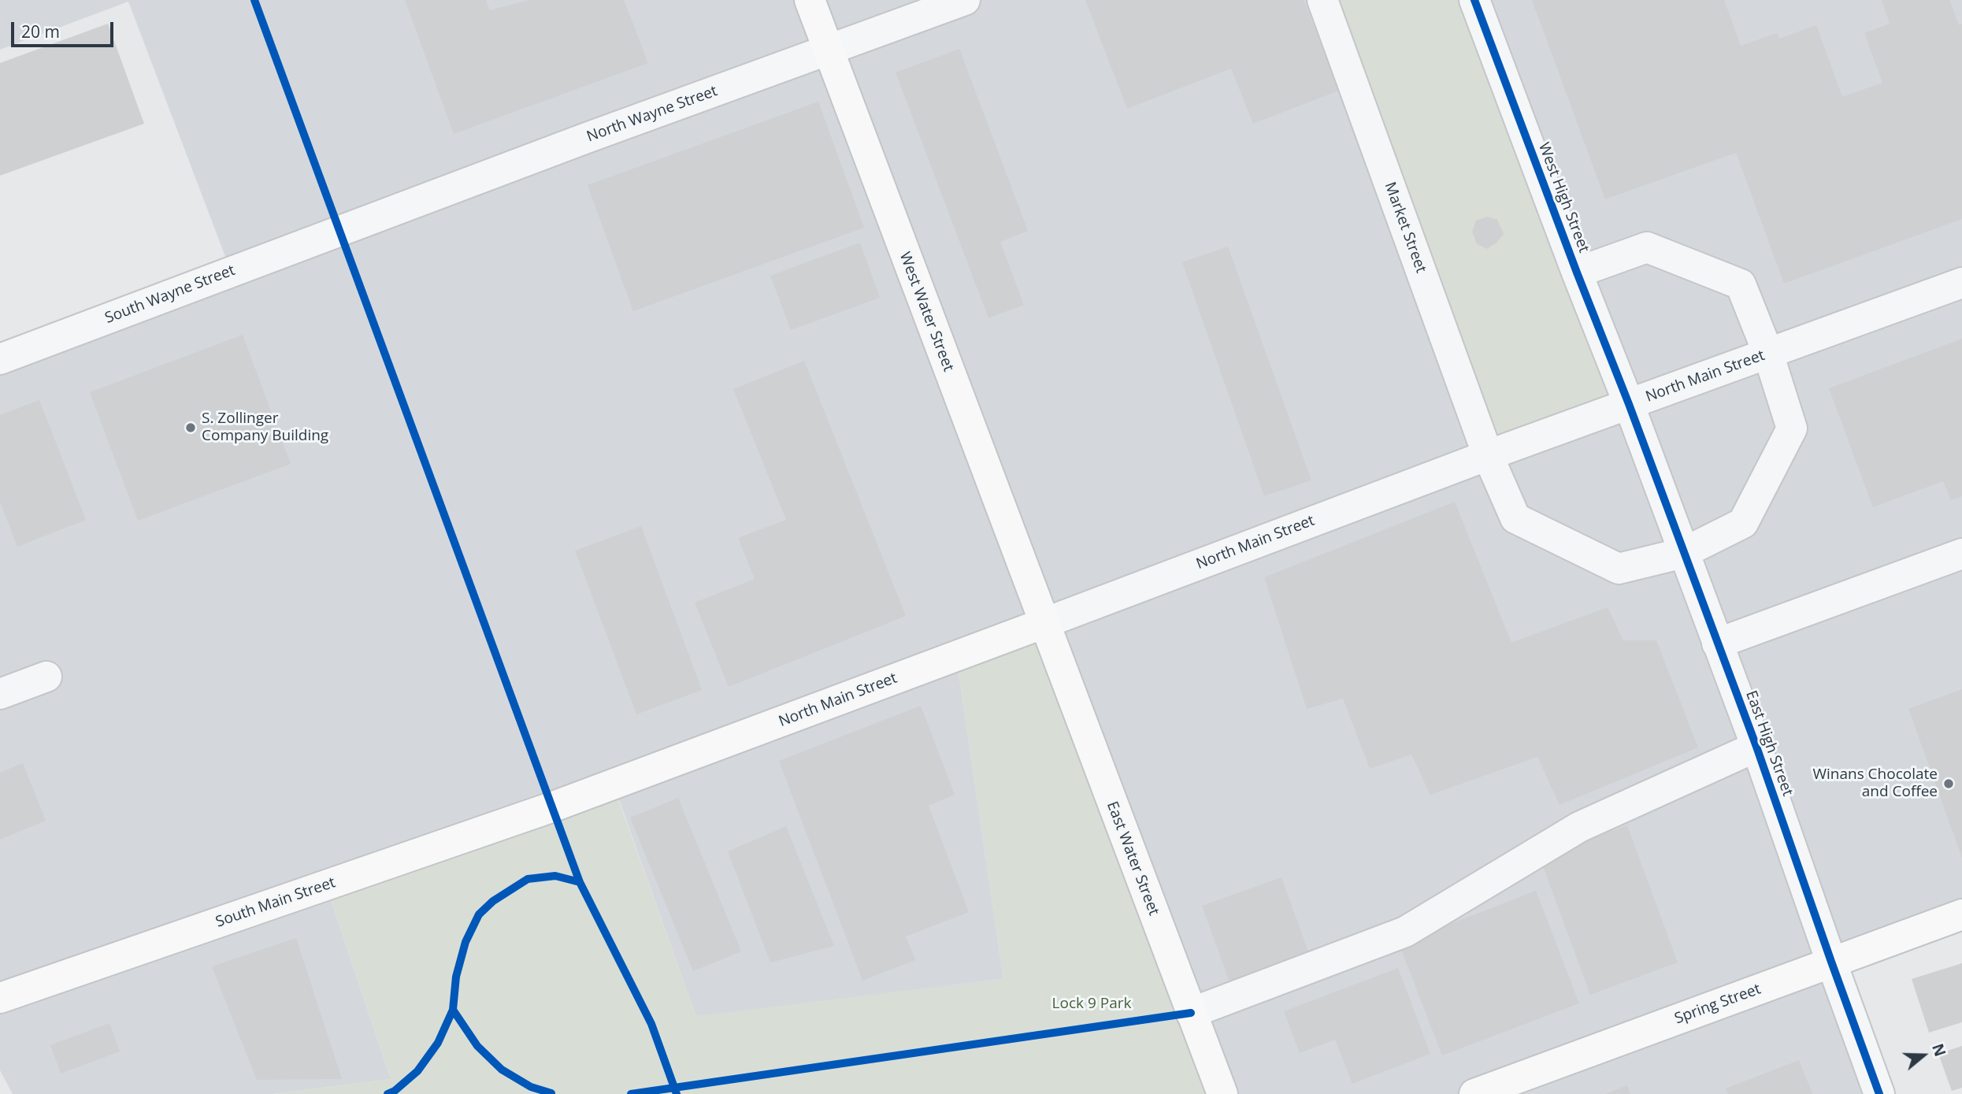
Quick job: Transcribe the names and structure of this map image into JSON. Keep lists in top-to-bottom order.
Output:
{
  "streets": {
    "main road": [
      "West Water Street",
      "North Main Street",
      "East Water Street",
      "South Main Street",
      "Spring Street"
    ],
    "street": [
      "North Wayne Street",
      "West High Street",
      "Market Street",
      "South Wayne Street",
      "East High Street"
    ]
  },
  "crossings": [
    ["North Wayne Street", "South Wayne Street"],
    ["North Wayne Street", "West Water Street"],
    ["West High Street", "Market Street"],
    ["West High Street", "North Main Street"],
    ["West High Street", "East High Street"],
    ["Market Street", "North Main Street"],
    ["Market Street", "East High Street"],
    ["West Water Street", "North Main Street"],
    ["West Water Street", "East Water Street"],
    ["North Main Street", "East High Street"],
    ["North Main Street", "East Water Street"],
    ["North Main Street", "South Main Street"],
    ["East High Street", "Spring Street"]
  ],
  "parks": ["Lock 9 Park"],
  "places": ["S. Zollinger Company Building", "Winans Chocolate and Coffee"],
  "scale_bar": "20 m",
  "north": "right"
}
